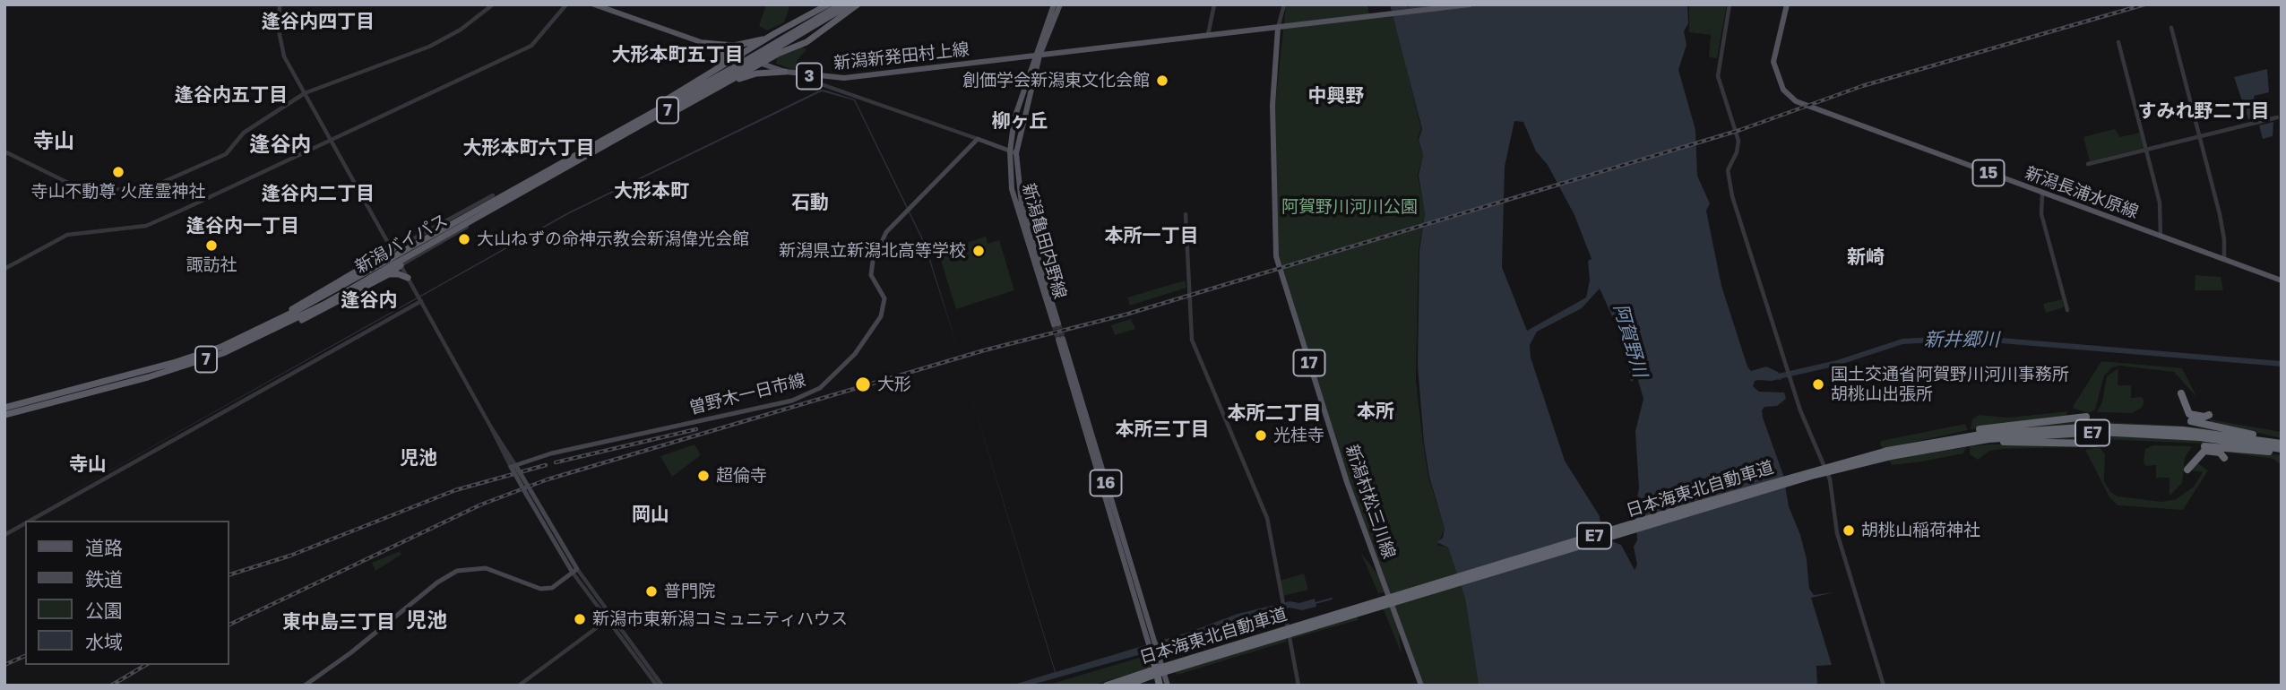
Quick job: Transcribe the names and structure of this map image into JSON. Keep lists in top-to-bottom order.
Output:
{
  "streets": {
    "highway": [
      "7",
      "新潟バイパス",
      "E7",
      "日本海東北自動車道"
    ],
    "main road": [
      "新潟新発田村上線",
      "3",
      "15",
      "新潟長浦水原線",
      "新潟亀田内野線",
      "17",
      "曽野木一日市線",
      "16",
      "新潟村松三川線"
    ]
  },
  "crossings": [
    ["新潟新発田村上線", "3"],
    ["新潟新発田村上線", "7"],
    ["新潟新発田村上線", "新潟亀田内野線"],
    ["新潟新発田村上線", "新潟バイパス"],
    ["3", "新潟亀田内野線"],
    ["3", "新潟村松三川線"],
    ["7", "新潟バイパス"]
  ],
  "districts": [
    "逢谷内四丁目",
    "大形本町五丁目",
    "逢谷内五丁目",
    "中興野",
    "すみれ野二丁目",
    "柳ヶ丘",
    "寺山",
    "逢谷内",
    "大形本町六丁目",
    "大形本町",
    "逢谷内二丁目",
    "石動",
    "逢谷内一丁目",
    "本所一丁目",
    "新崎",
    "逢谷内",
    "本所",
    "本所二丁目",
    "本所三丁目",
    "児池",
    "寺山",
    "岡山",
    "児池",
    "東中島三丁目"
  ],
  "water": ["新井郷川", "阿賀野川"],
  "parks": ["阿賀野川河川公園"],
  "places": [
    "創価学会新潟東文化会館",
    "寺山不動尊 火産霊神社",
    "大山ねずの命神示教会新潟偉光会館",
    "諏訪社",
    "新潟県立新潟北高等学校",
    "大形",
    "国土交通省阿賀野川河川事務所 胡桃山出張所",
    "光桂寺",
    "超倫寺",
    "胡桃山稲荷神社",
    "普門院",
    "新潟市東新潟コミュニティハウス"
  ],
  "legend": [
    "道路",
    "鉄道",
    "公園",
    "水域"
  ]
}
